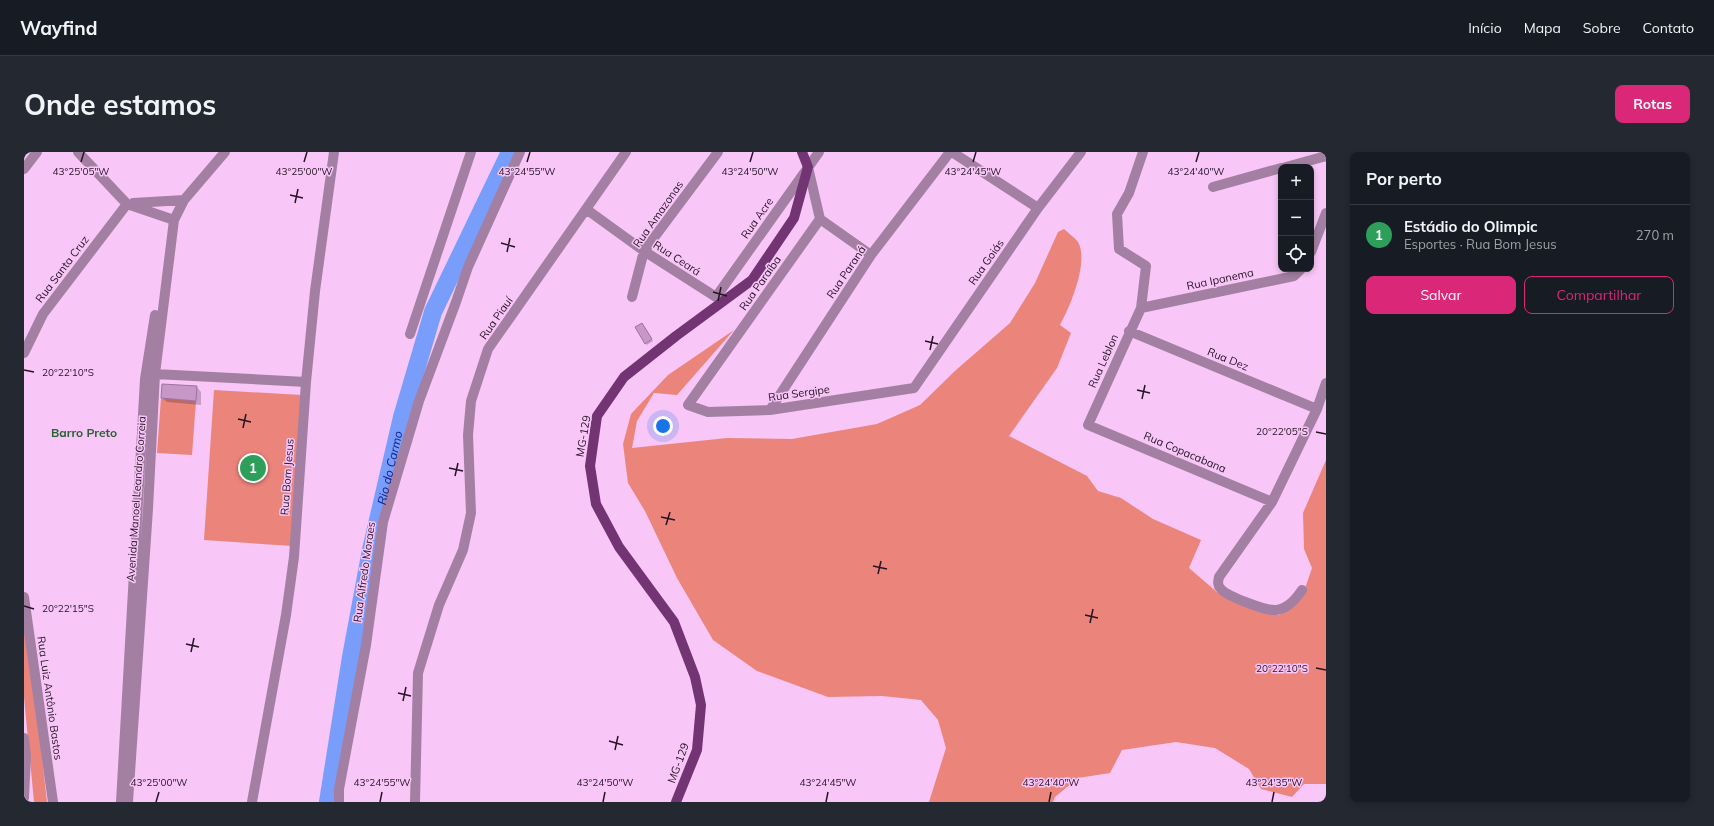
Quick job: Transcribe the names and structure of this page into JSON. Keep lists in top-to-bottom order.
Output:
{
  "streets": {
    "main road": ["MG-129"],
    "street": [
      "Rua Amazonas",
      "Rua Acre",
      "Rua Ceará",
      "Rua Goiás",
      "Rua Santa Cruz",
      "Rua Paraná",
      "Rua Ipanema",
      "Rua Paraíba",
      "Rua Piauí",
      "Rua Dez",
      "Rua Leblon",
      "Rua Sergipe",
      "Rua Copacabana",
      "Rua Bom Jesus",
      "Avenida Manoel Leandro Correia",
      "Rua Alfredo Moraes",
      "Rua Luiz Antônio Bastos"
    ]
  },
  "crossings": [
    ["Rua Amazonas", "Rua Ceará"],
    ["Rua Acre", "Rua Ceará"],
    ["Rua Acre", "MG-129"],
    ["Rua Ceará", "Rua Piauí"],
    ["Rua Goiás", "Rua Sergipe"],
    ["Rua Paraná", "Rua Sergipe"],
    ["Rua Ipanema", "Rua Leblon"],
    ["Rua Paraíba", "Rua Sergipe"],
    ["Rua Dez", "Rua Leblon"],
    ["Rua Leblon", "Rua Copacabana"]
  ],
  "districts": ["Barro Preto"],
  "water": ["Rio do Carmo"],
  "page": {
    "header": "Wayfind",
    "nav": [
      "Início",
      "Mapa",
      "Sobre",
      "Contato"
    ],
    "buttons": [
      "Rotas",
      ["Salvar", "Compartilhar"]
    ],
    "title": "Onde estamos",
    "heading": "Por perto",
    "map_buttons": ["+", "−"],
    "list": [
      {
        "mark": "1",
        "name": "Estádio do Olimpic",
        "note": "Esportes · Rua Bom Jesus",
        "value": "270 m"
      }
    ],
    "pins": "1"
  },
  "coordinates": [
    "43°25'05\"W",
    "43°25'00\"W",
    "43°24'55\"W",
    "43°24'50\"W",
    "43°24'45\"W",
    "43°24'40\"W",
    "20°22'10\"S",
    "20°22'05\"S",
    "20°22'15\"S",
    "43°24'35\"W"
  ]
}
